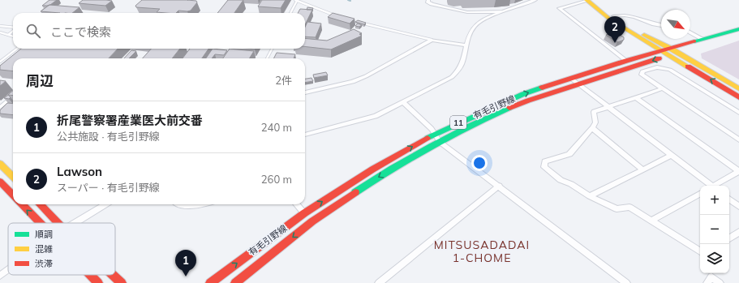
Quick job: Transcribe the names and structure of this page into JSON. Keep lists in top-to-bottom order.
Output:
{
  "streets": {
    "main road": ["有毛引野線", "11"]
  },
  "districts": ["MITSUSADADAI 1-CHOME"],
  "legend": ["順調", "混雑", "渋滞"],
  "north": "bottom right",
  "page": {
    "search": "ここで検索",
    "pins": ["2", "1"],
    "heading": ["周辺", "2件"],
    "list": [
      {
        "mark": "1",
        "name": "折尾警察署産業医大前交番",
        "note": "公共施設 · 有毛引野線",
        "value": "240 m"
      },
      {
        "mark": "2",
        "name": "Lawson",
        "note": "スーパー · 有毛引野線",
        "value": "260 m"
      }
    ],
    "map_buttons": ["+", "−"]
  }
}
